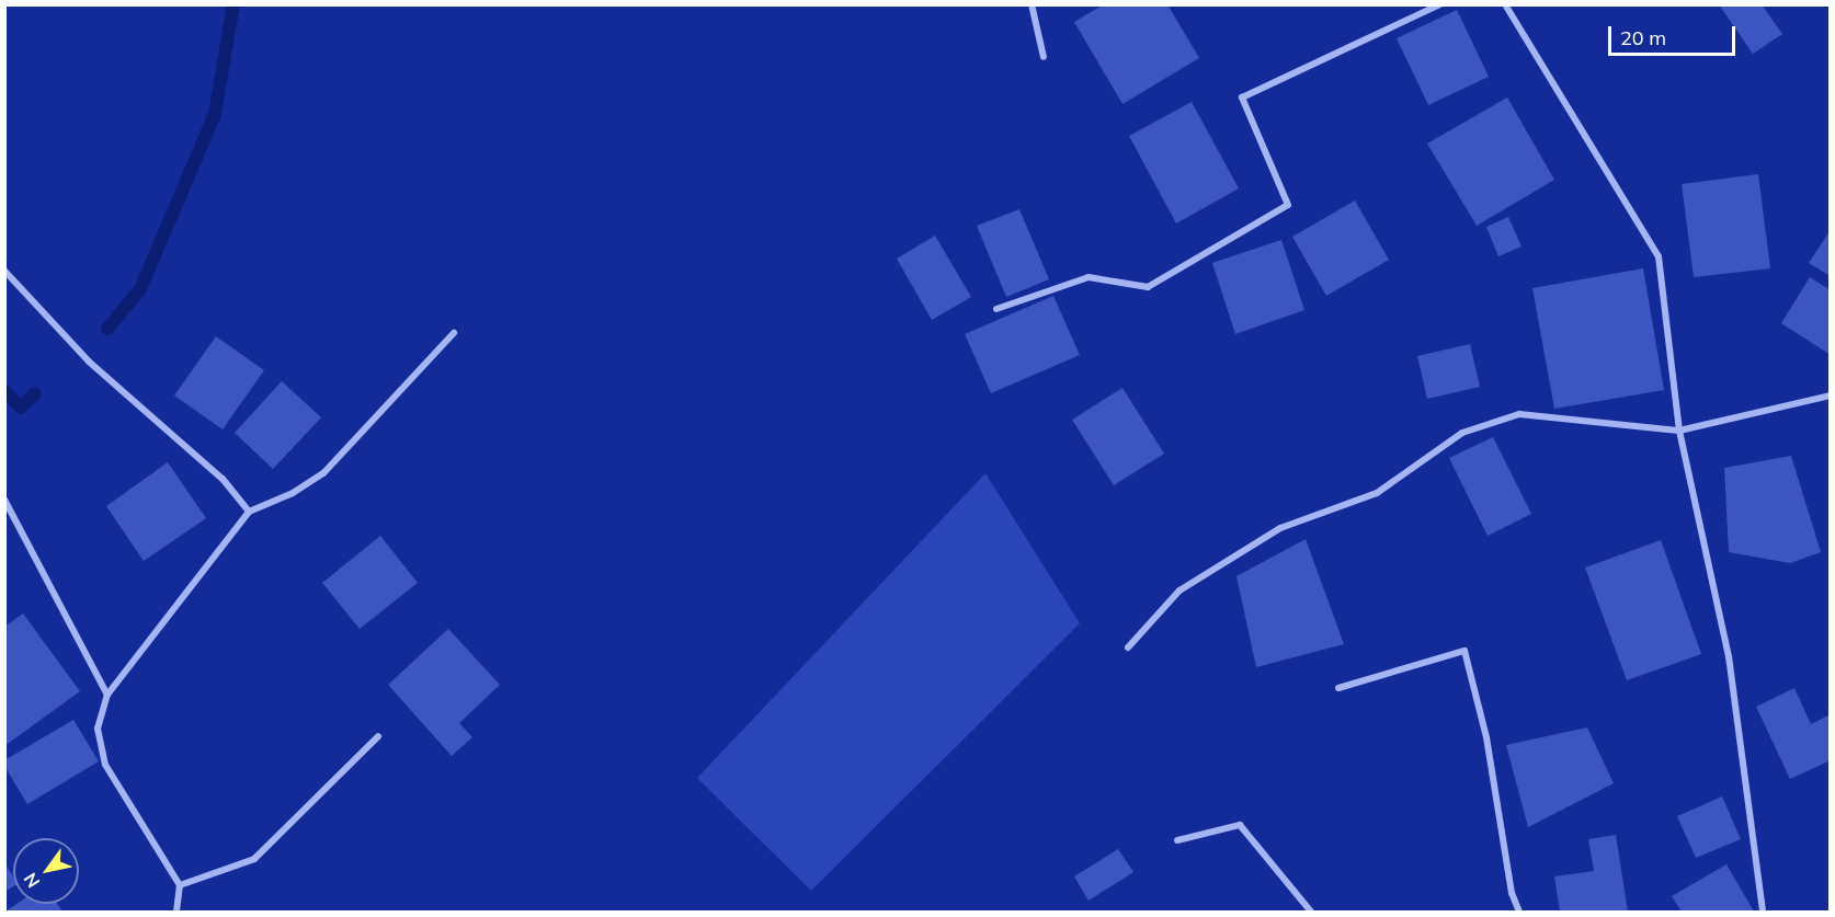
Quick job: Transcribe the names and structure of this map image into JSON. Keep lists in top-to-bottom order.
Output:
{
  "scale_bar": "20 m",
  "north": "bottom left"
}
